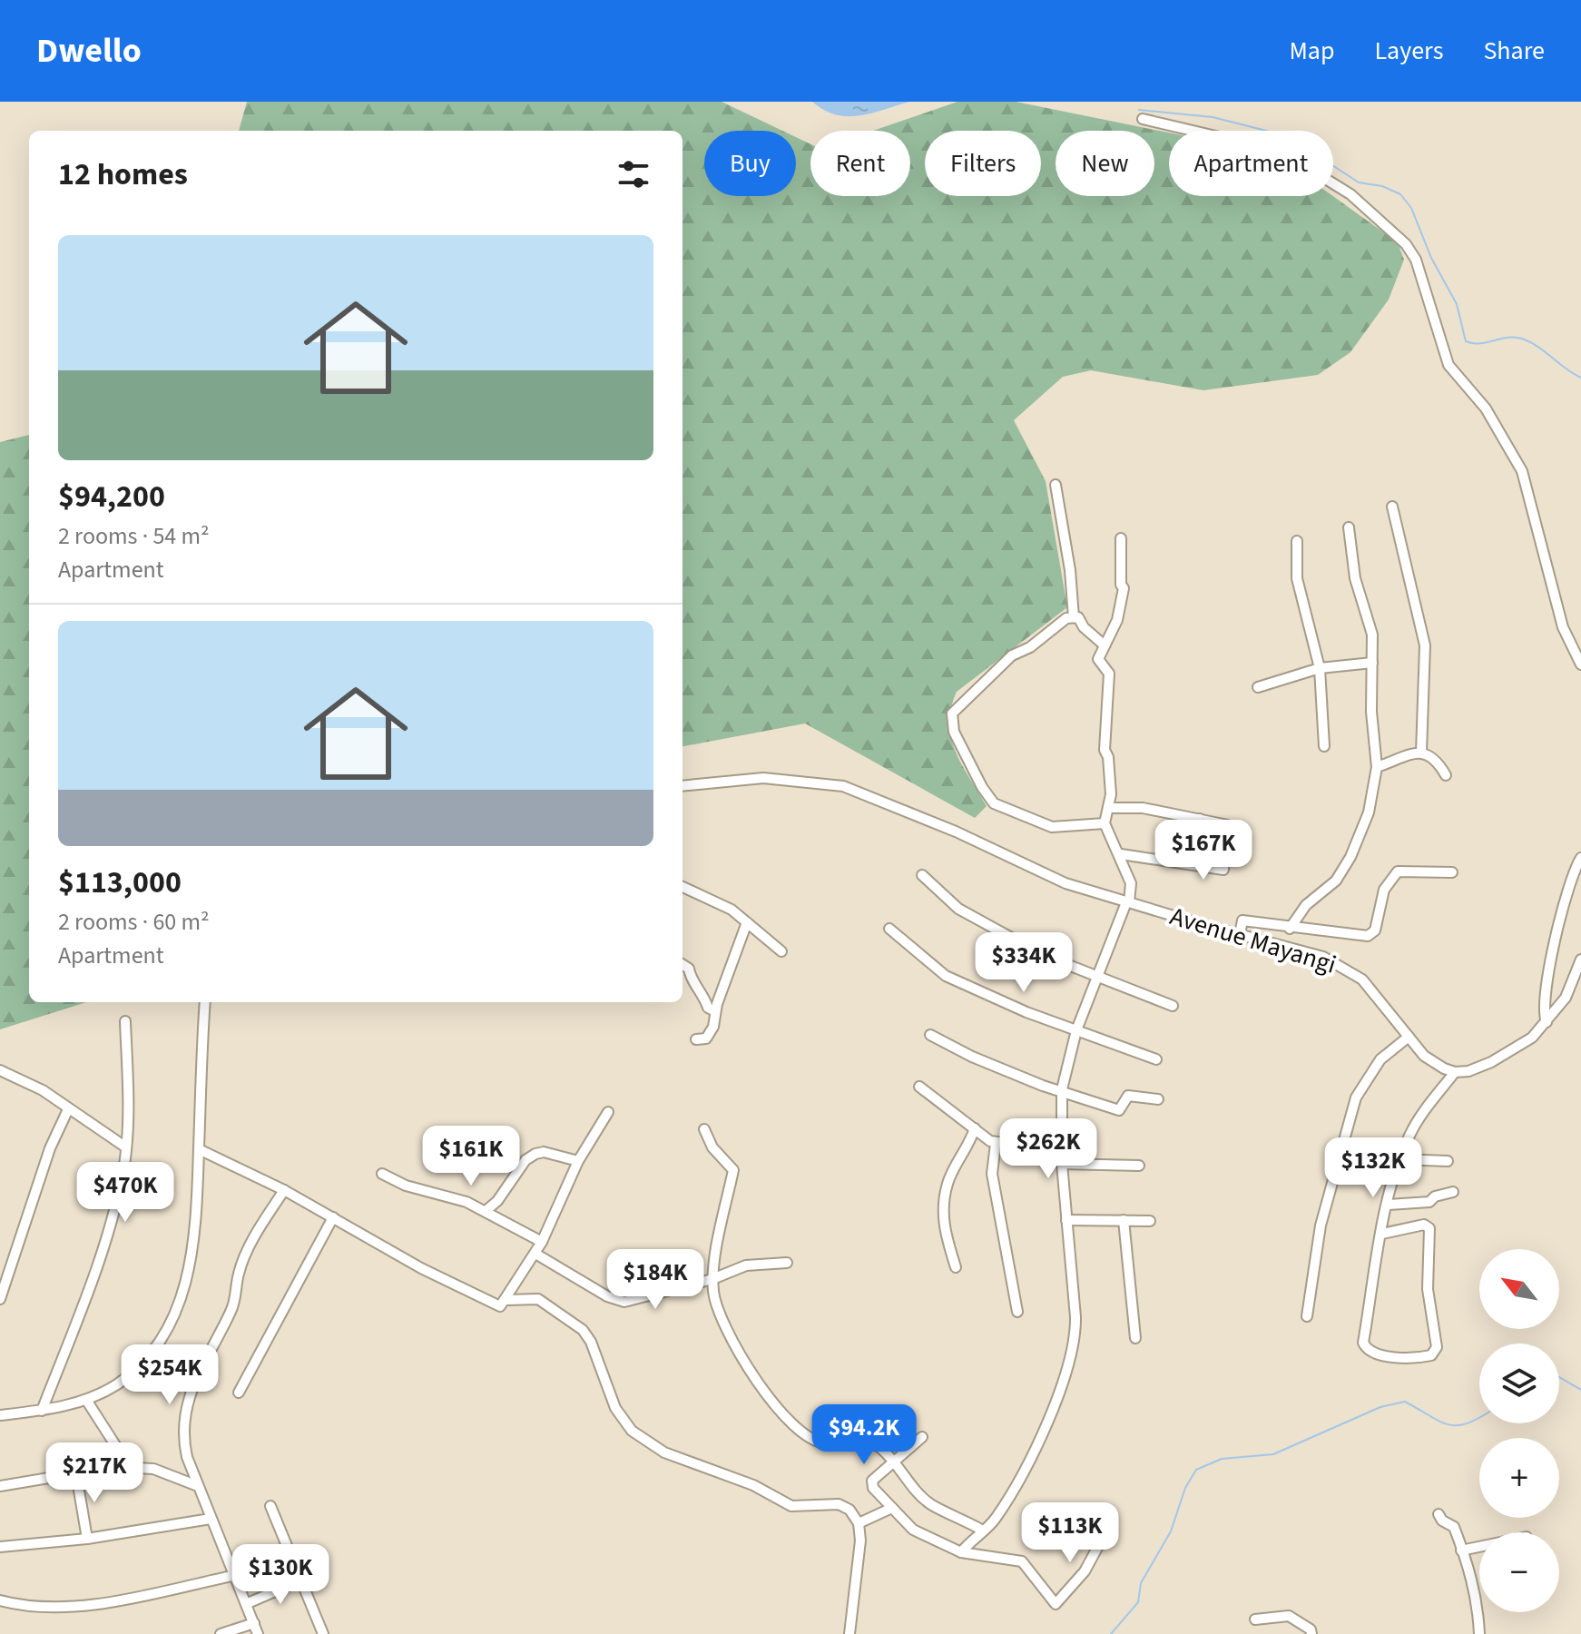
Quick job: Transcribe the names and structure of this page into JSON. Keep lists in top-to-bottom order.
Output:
{
  "streets": {
    "street": ["Avenue Mayangi"]
  },
  "north": "top left",
  "page": {
    "header": "Dwello",
    "nav": ["Map", "Layers", "Share"],
    "chip": [
      "Buy",
      "Rent",
      "Filters",
      "New",
      "Apartment"
    ],
    "heading": "12 homes",
    "list": [
      {
        "name": "$94,200",
        "note": "2 rooms · 54 m² · Apartment"
      },
      {
        "name": "$113,000",
        "note": "2 rooms · 60 m² · Apartment"
      }
    ],
    "price": [
      "$167K",
      "$334K",
      "$262K",
      "$161K",
      "$132K",
      "$470K",
      "$184K",
      "$254K",
      "$94.2K",
      "$217K",
      "$113K",
      "$130K"
    ],
    "map_buttons": ["+", "−"]
  }
}
